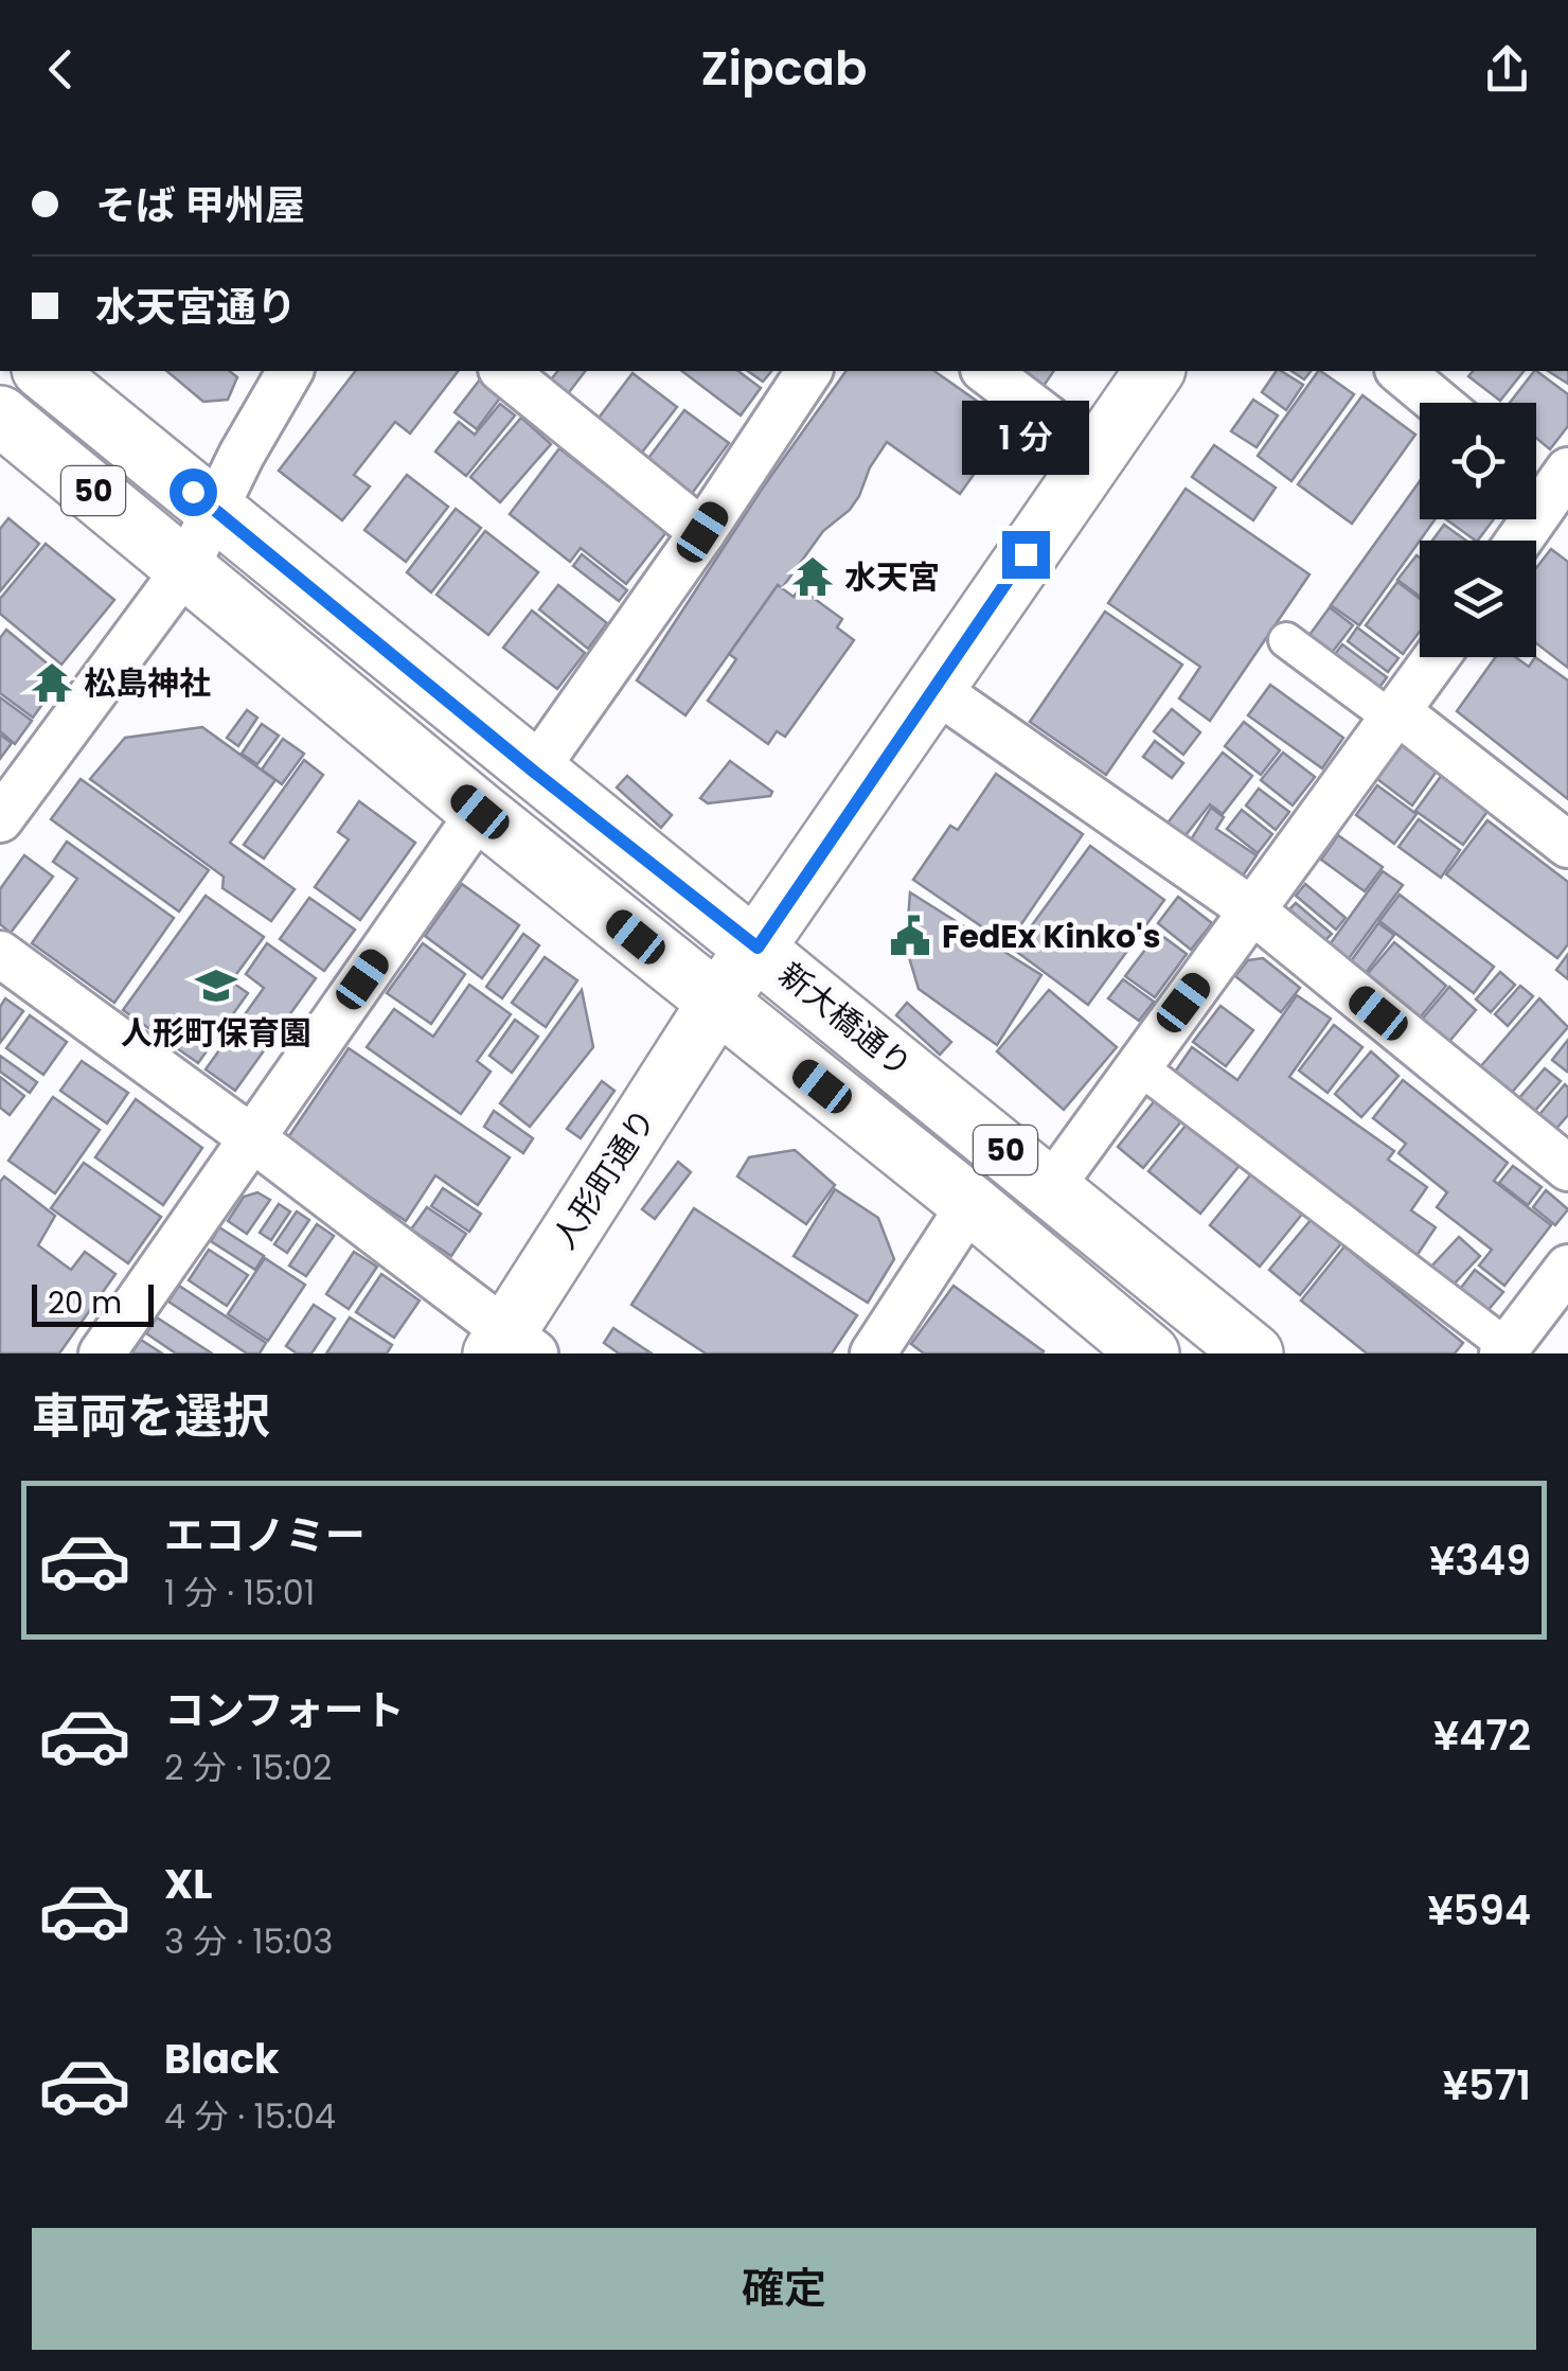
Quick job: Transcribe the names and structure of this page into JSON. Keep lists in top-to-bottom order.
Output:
{
  "streets": {
    "main road": ["50", "新大橋通り", "人形町通り"]
  },
  "crossings": [
    ["新大橋通り", "人形町通り"]
  ],
  "places": {
    "temple": ["水天宮", "松島神社"],
    "public building": ["FedEx Kinko's"],
    "school or university": ["人形町保育園"]
  },
  "scale_bar": "20 m",
  "page": {
    "header": "Zipcab",
    "banner": ["そば 甲州屋", "水天宮通り"],
    "bubble": "1 分",
    "scale": "20 m",
    "heading": "車両を選択",
    "list": [
      {
        "name": "エコノミー",
        "note": "1 分 · 15:01",
        "value": "¥349"
      },
      {
        "name": "コンフォート",
        "note": "2 分 · 15:02",
        "value": "¥472"
      },
      {
        "name": "XL",
        "note": "3 分 · 15:03",
        "value": "¥594"
      },
      {
        "name": "Black",
        "note": "4 分 · 15:04",
        "value": "¥571"
      }
    ],
    "buttons": "確定"
  }
}
